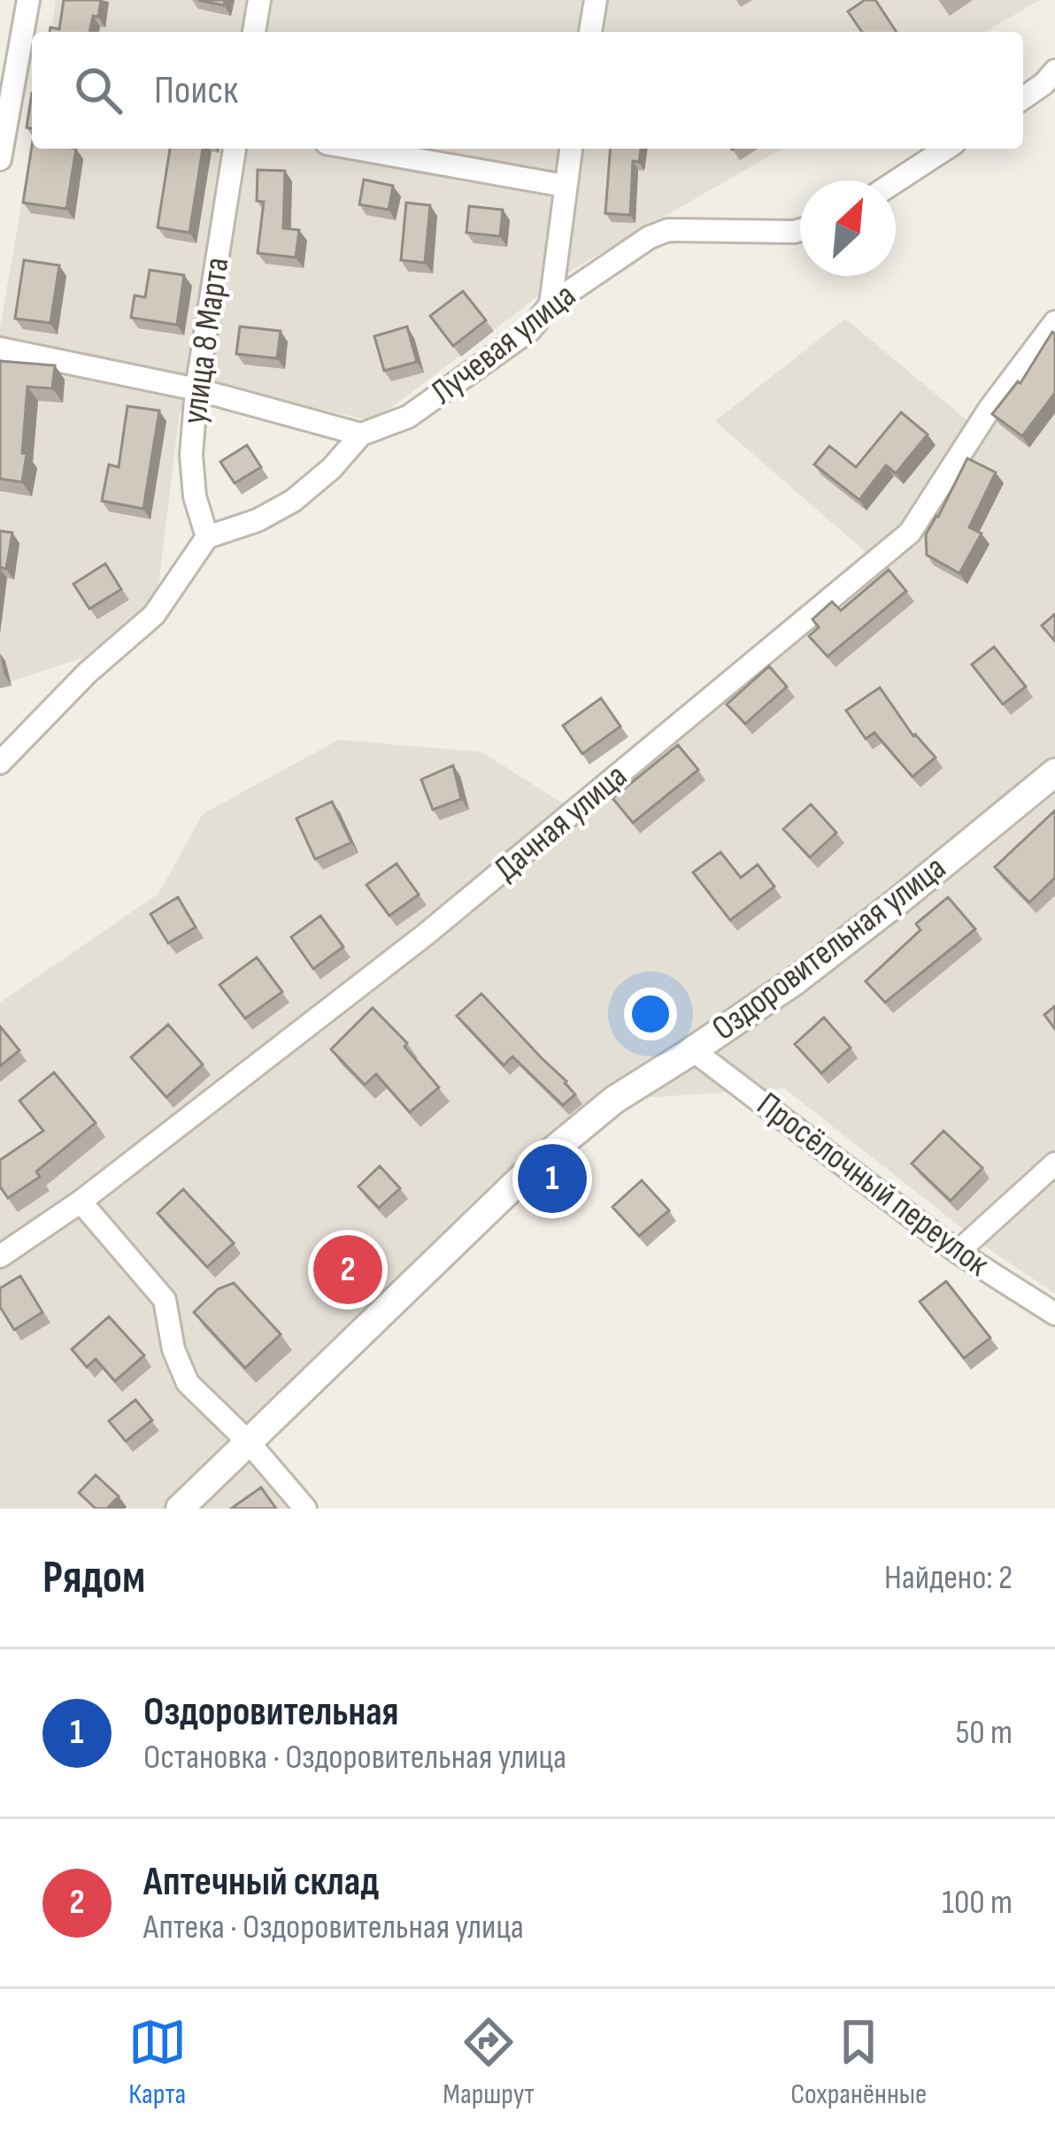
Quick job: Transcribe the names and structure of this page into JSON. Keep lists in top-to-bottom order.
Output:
{
  "streets": {
    "street": [
      "улица 8 Марта",
      "Лучевая улица",
      "Дачная улица",
      "Оздоровительная улица",
      "Просёлочный переулок"
    ]
  },
  "crossings": [
    ["Оздоровительная улица", "Просёлочный переулок"]
  ],
  "north": "top right",
  "page": {
    "search": "Поиск",
    "pins": ["1", "2"],
    "heading": ["Рядом", "Найдено: 2"],
    "list": [
      {
        "mark": "1",
        "name": "Оздоровительная",
        "note": "Остановка · Оздоровительная улица",
        "value": "50 m"
      },
      {
        "mark": "2",
        "name": "Аптечный склад",
        "note": "Аптека · Оздоровительная улица",
        "value": "100 m"
      }
    ],
    "nav": ["Карта", "Маршрут", "Сохранённые"]
  }
}
